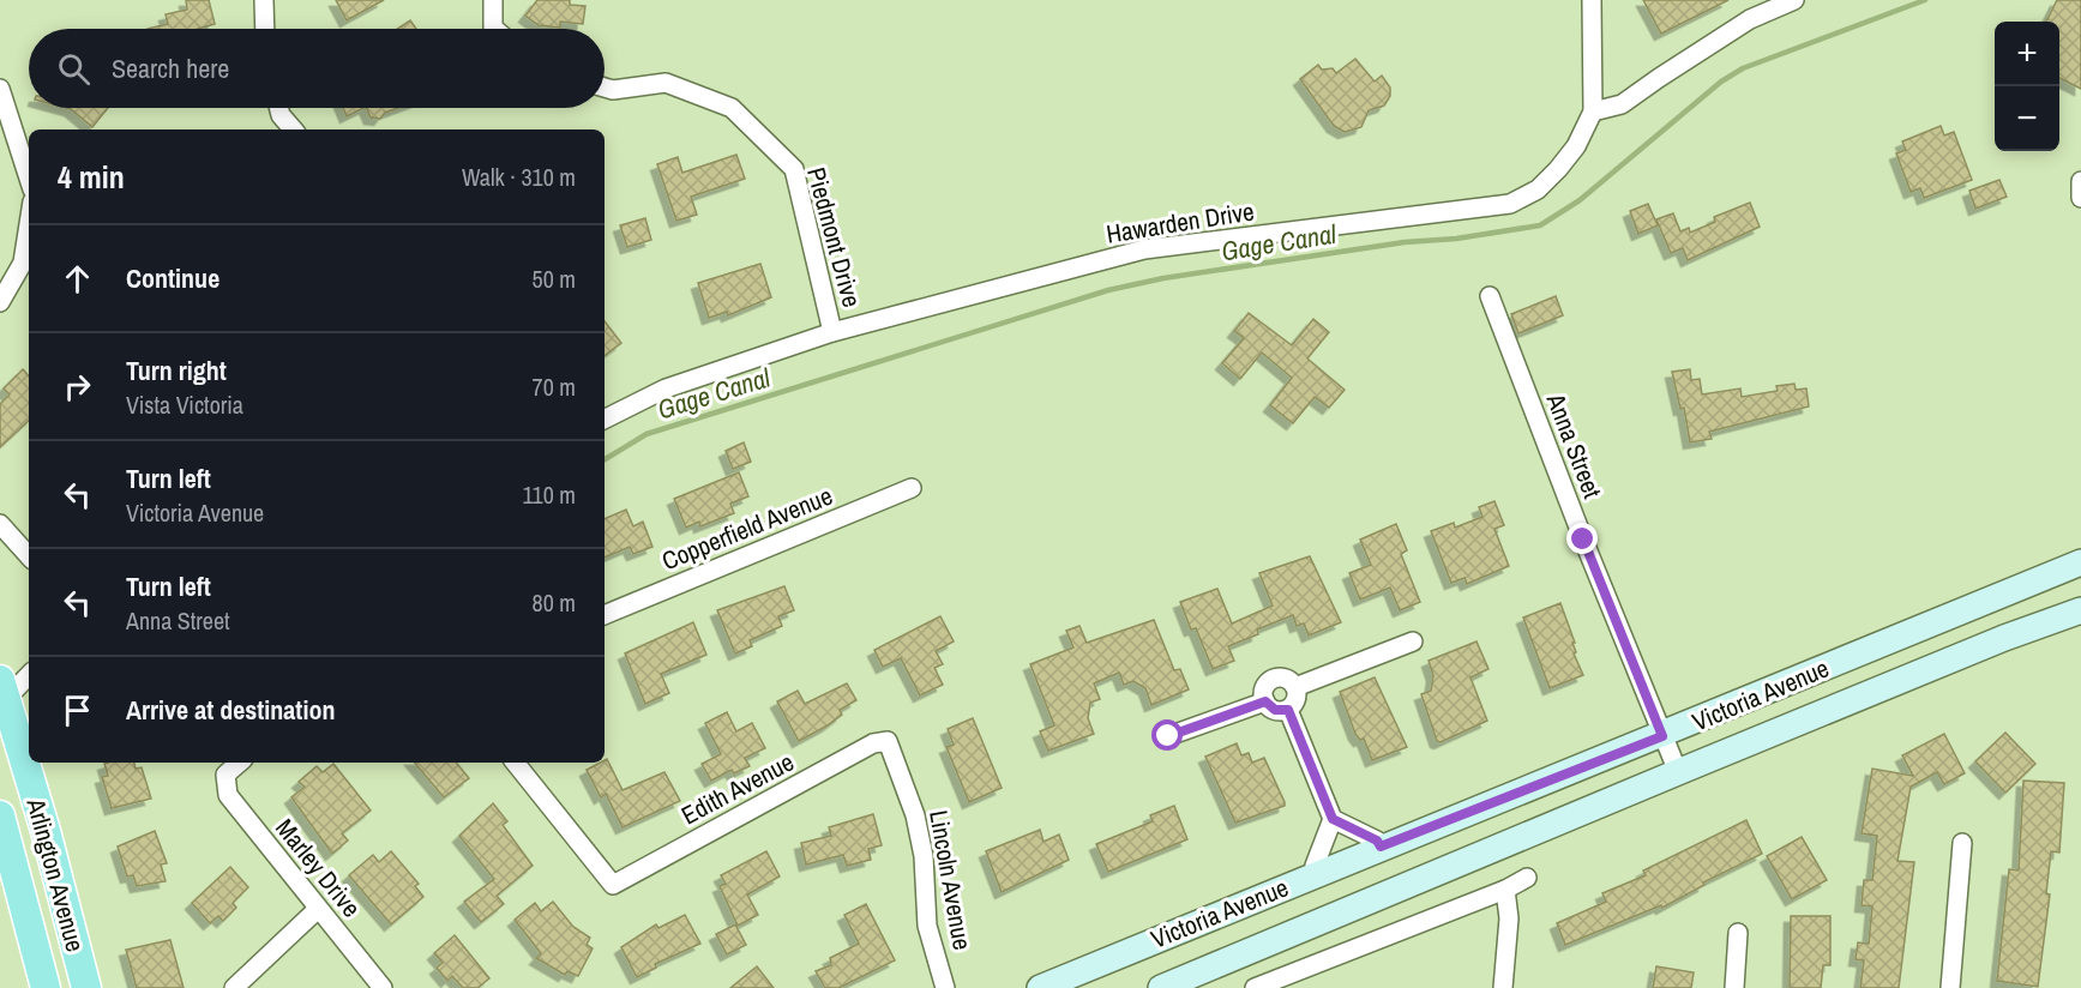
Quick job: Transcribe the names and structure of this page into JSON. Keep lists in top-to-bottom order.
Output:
{
  "streets": {
    "main road": ["Victoria Avenue", "Arlington Avenue"],
    "street": [
      "Hawarden Drive",
      "Piedmont Drive",
      "Anna Street",
      "Copperfield Avenue",
      "Edith Avenue",
      "Marley Drive",
      "Lincoln Avenue"
    ]
  },
  "crossings": [
    ["Hawarden Drive", "Piedmont Drive"],
    ["Anna Street", "Victoria Avenue"],
    ["Edith Avenue", "Lincoln Avenue"]
  ],
  "water": ["Gage Canal"],
  "page": {
    "map_buttons": ["+", "−"],
    "search": "Search here",
    "heading": ["4 min", "Walk · 310 m"],
    "list": [
      ["Continue", "50 m"],
      ["Turn right", "Vista Victoria", "70 m"],
      ["Turn left", "Victoria Avenue", "110 m"],
      ["Turn left", "Anna Street", "80 m"],
      "Arrive at destination"
    ]
  }
}
